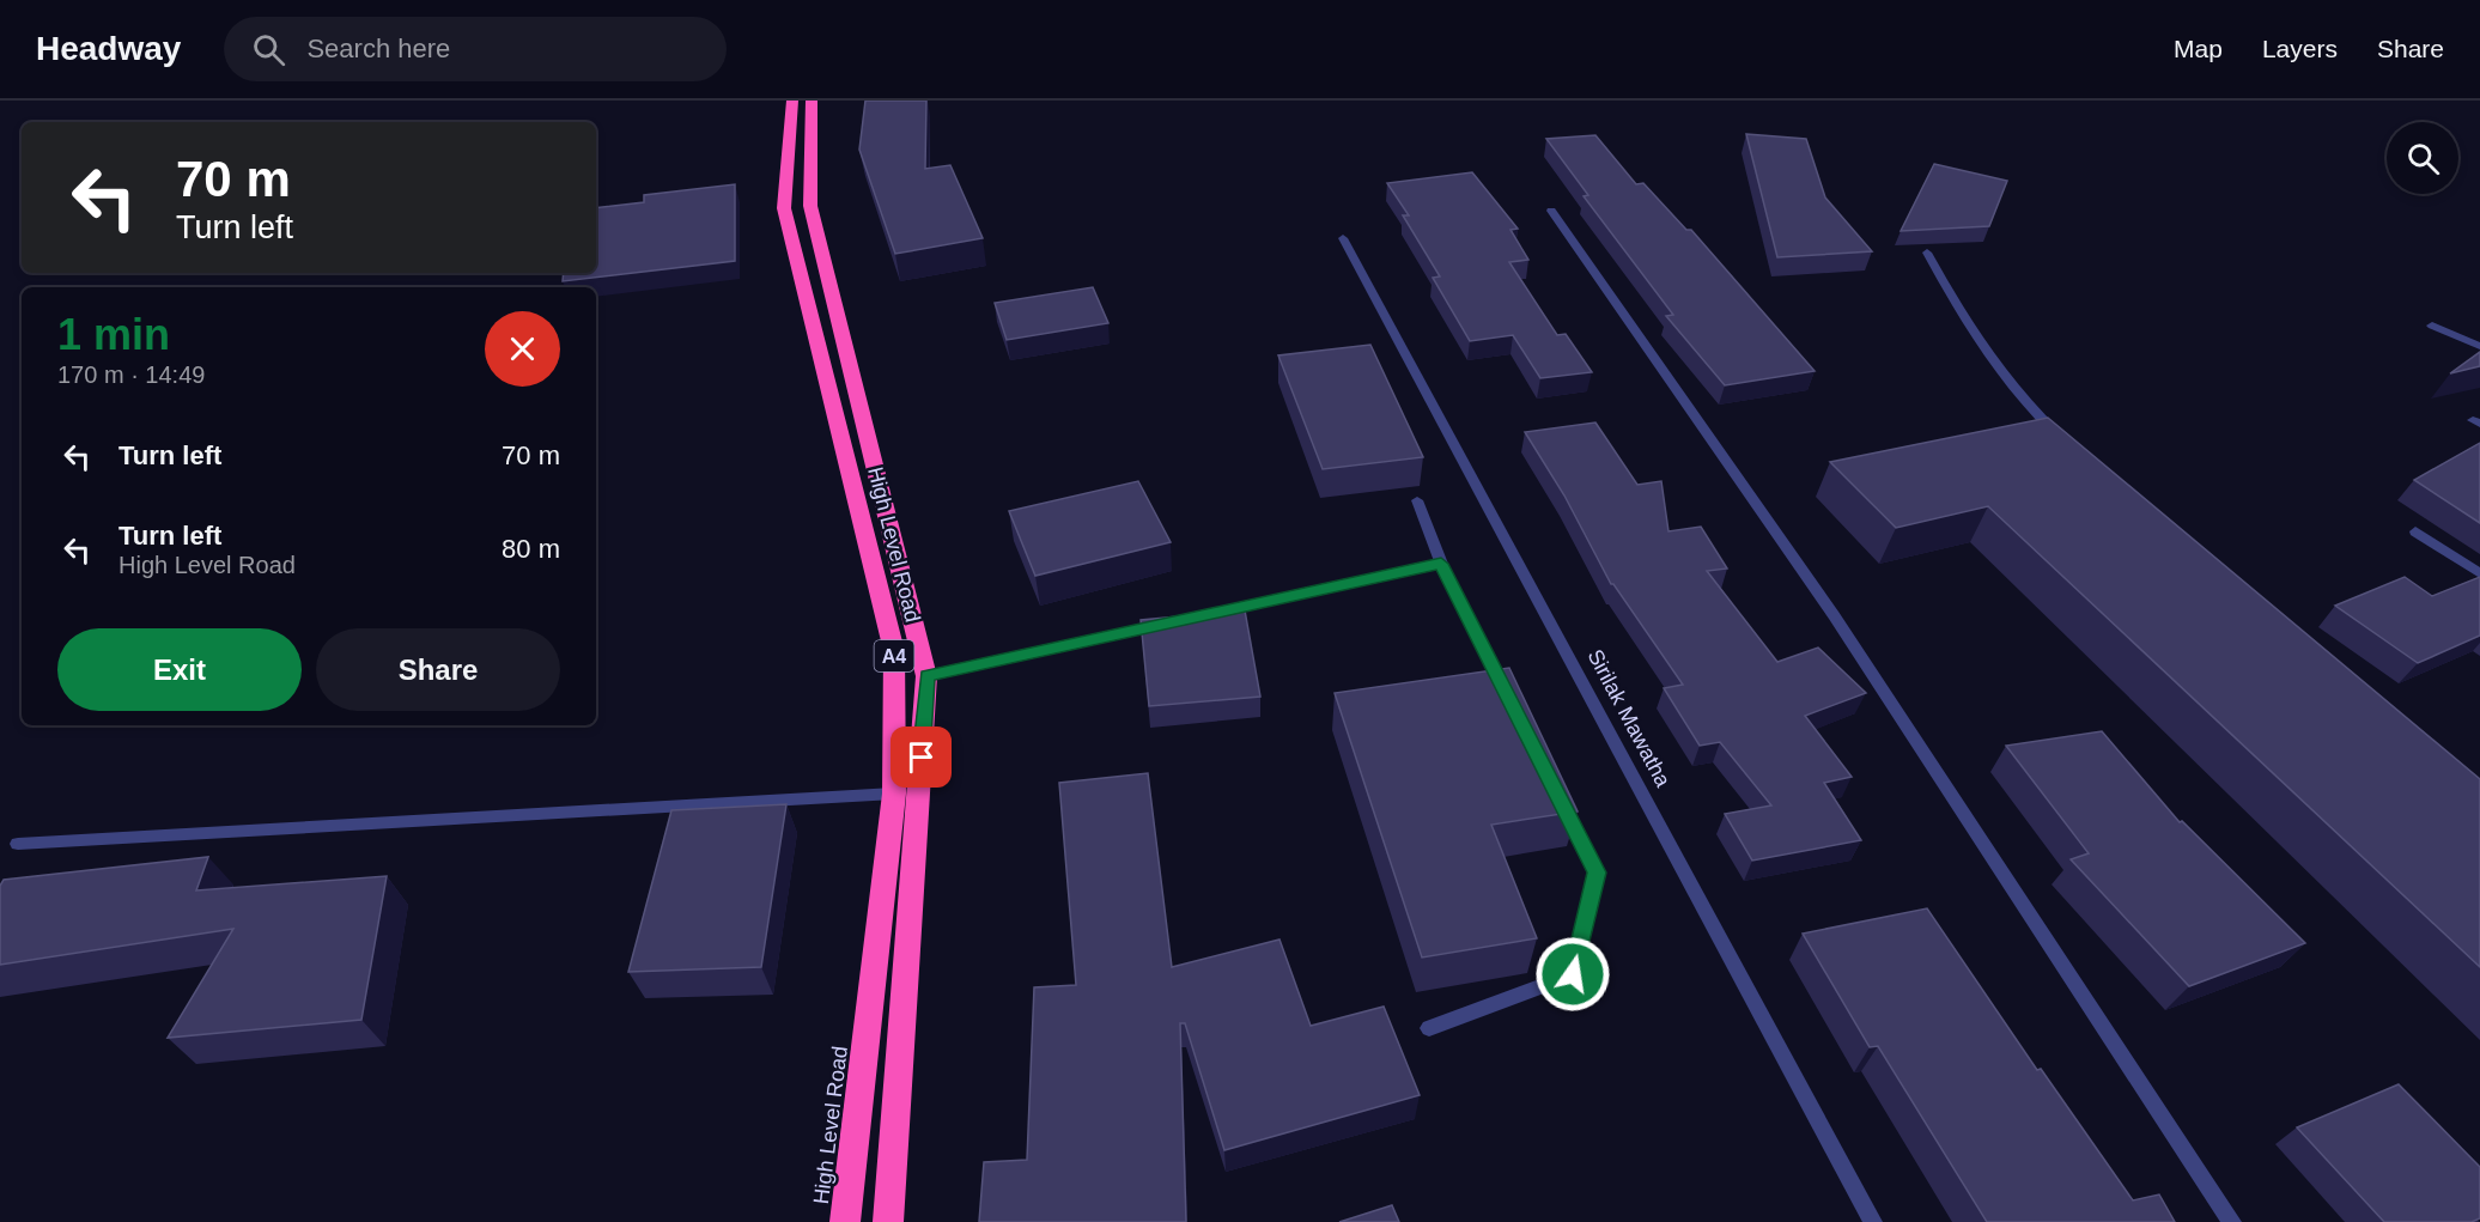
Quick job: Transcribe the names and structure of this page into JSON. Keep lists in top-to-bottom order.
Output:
{
  "streets": {
    "highway": ["High Level Road", "A4"],
    "street": ["Sirilak Mawatha"]
  },
  "page": {
    "header": "Headway",
    "search": "Search here",
    "nav": ["Map", "Layers", "Share"],
    "turn": ["70 m", "Turn left"],
    "heading": ["1 min", "170 m · 14:49"],
    "list": [
      {
        "name": "Turn left",
        "value": "70 m"
      },
      {
        "name": "Turn left",
        "note": "High Level Road",
        "value": "80 m"
      }
    ],
    "buttons": ["Exit", "Share"]
  }
}
